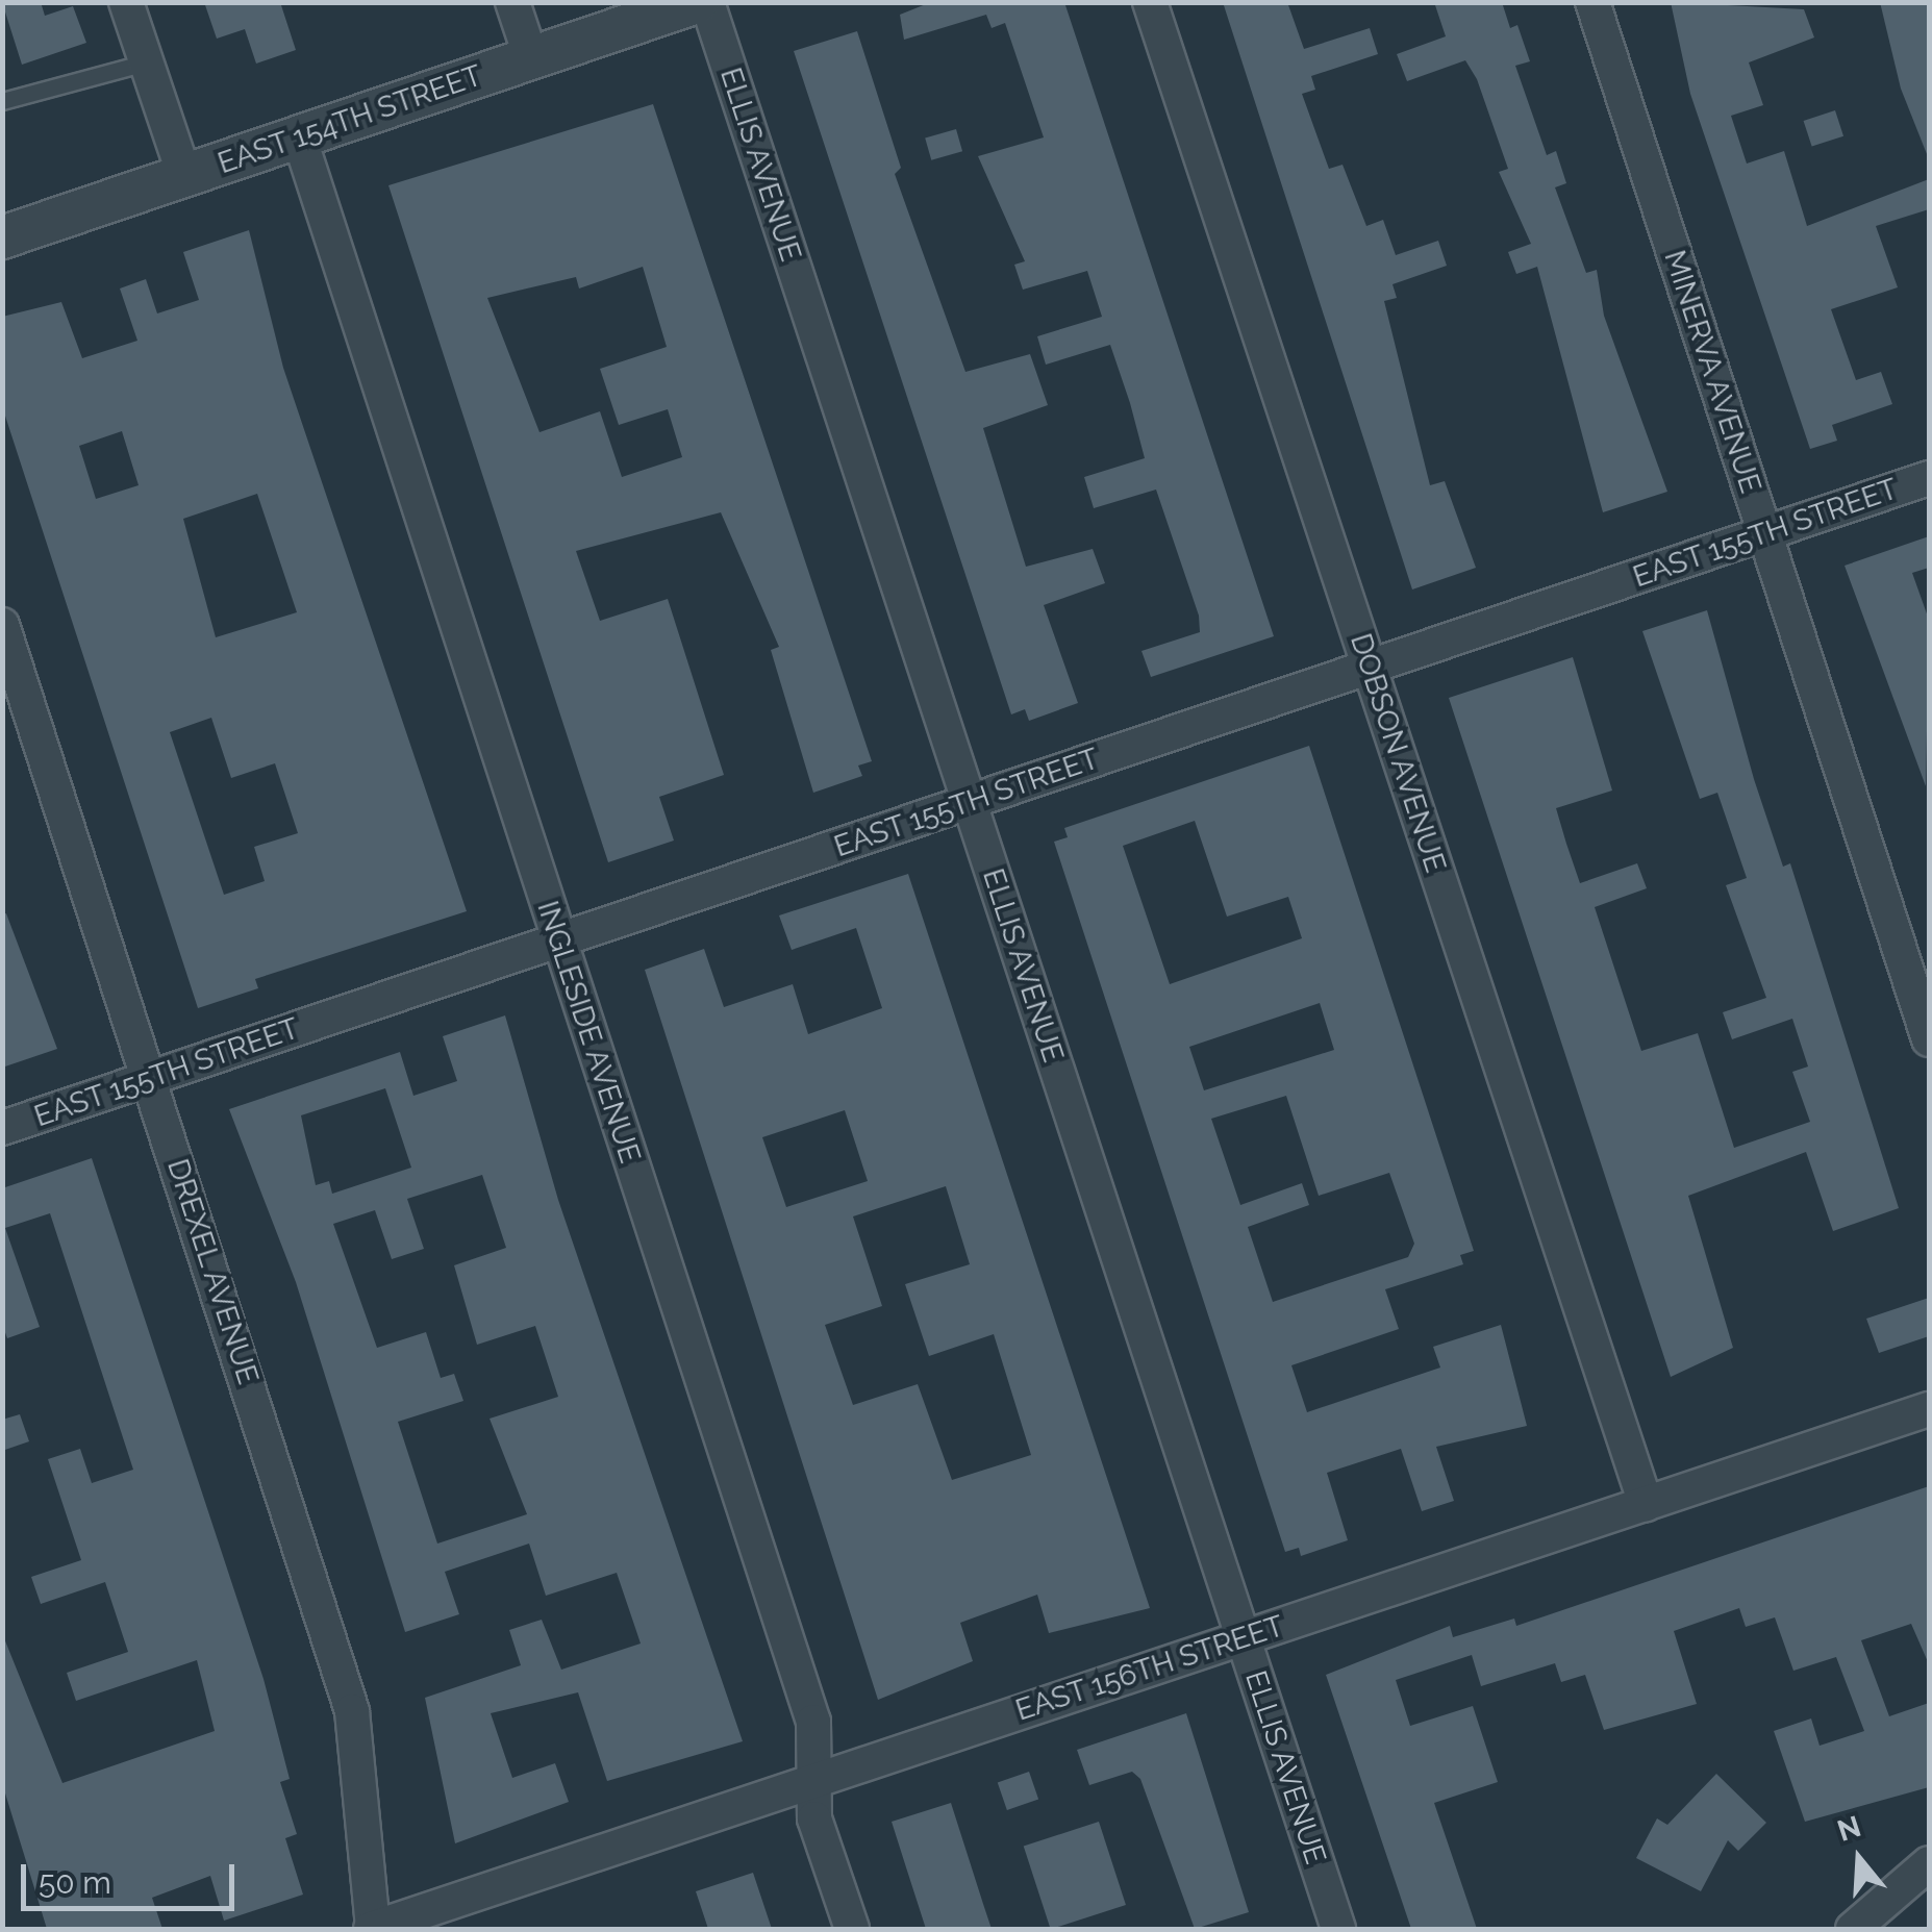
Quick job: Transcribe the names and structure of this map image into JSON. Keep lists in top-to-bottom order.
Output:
{
  "streets": {
    "street": [
      "EAST 154TH STREET",
      "ELLIS AVENUE",
      "MINERVA AVENUE",
      "EAST 155TH STREET",
      "DOBSON AVENUE",
      "INGLESIDE AVENUE",
      "DREXEL AVENUE",
      "EAST 156TH STREET"
    ]
  },
  "crossings": [
    ["EAST 154TH STREET", "INGLESIDE AVENUE"],
    ["ELLIS AVENUE", "EAST 155TH STREET"],
    ["ELLIS AVENUE", "EAST 156TH STREET"],
    ["MINERVA AVENUE", "EAST 155TH STREET"],
    ["EAST 155TH STREET", "DOBSON AVENUE"],
    ["EAST 155TH STREET", "INGLESIDE AVENUE"],
    ["EAST 155TH STREET", "DREXEL AVENUE"],
    ["DOBSON AVENUE", "EAST 156TH STREET"],
    ["INGLESIDE AVENUE", "EAST 156TH STREET"],
    ["DREXEL AVENUE", "EAST 156TH STREET"]
  ],
  "scale_bar": "50 m",
  "north": "top"
}
